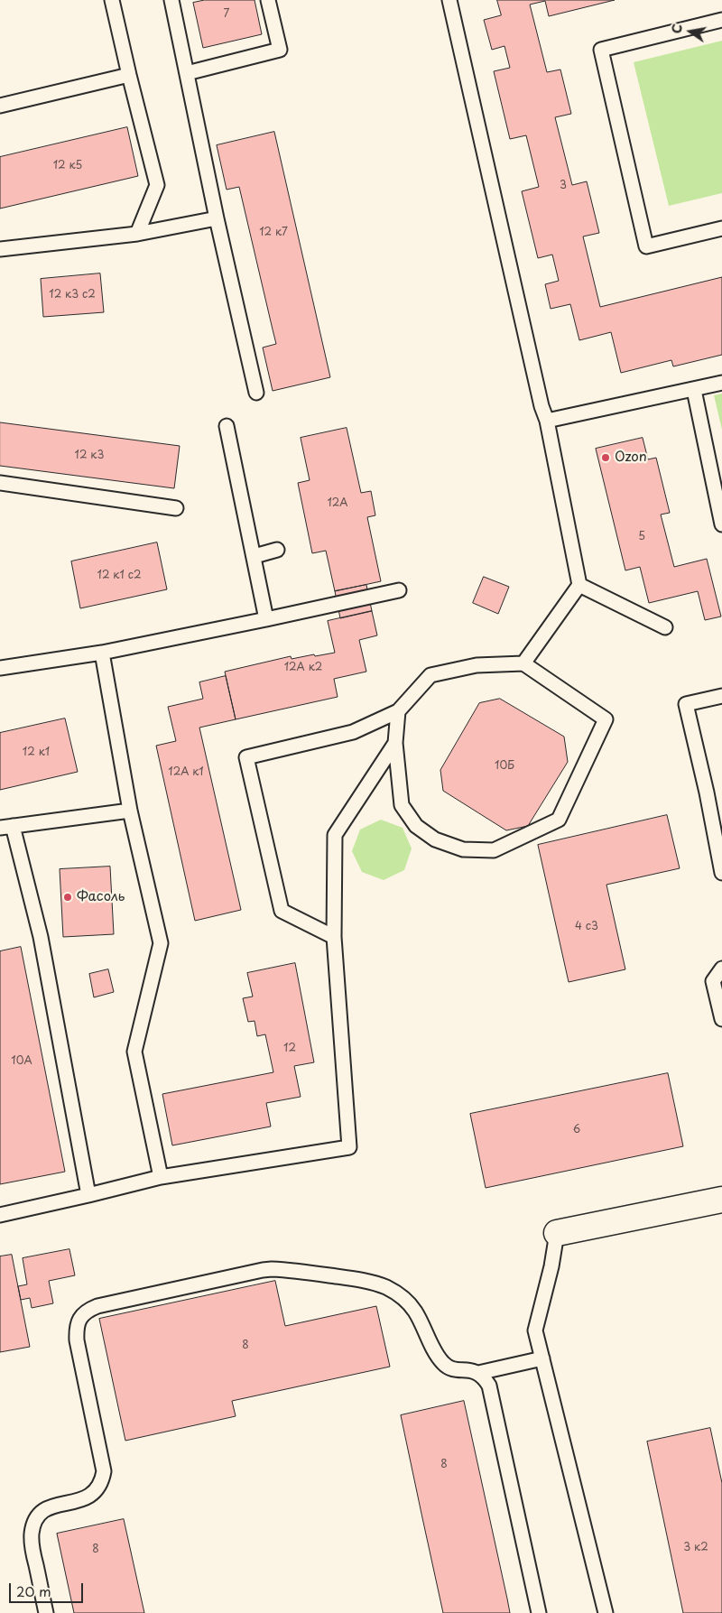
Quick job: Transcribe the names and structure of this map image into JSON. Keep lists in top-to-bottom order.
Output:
{
  "places": ["Ozon", "Фасоль"],
  "house_numbers": [
    "7",
    "12 к5",
    "3",
    "12 к7",
    "12 к3 с2",
    "12 к3",
    "12А",
    "5",
    "12 к1 с2",
    "12А к2",
    "12 к1",
    "10Б",
    "12А к1",
    "4 с3",
    "12",
    "10А",
    "6",
    "8",
    "8",
    "3 к2",
    "8"
  ],
  "scale_bar": "20 m",
  "north": "left"
}
